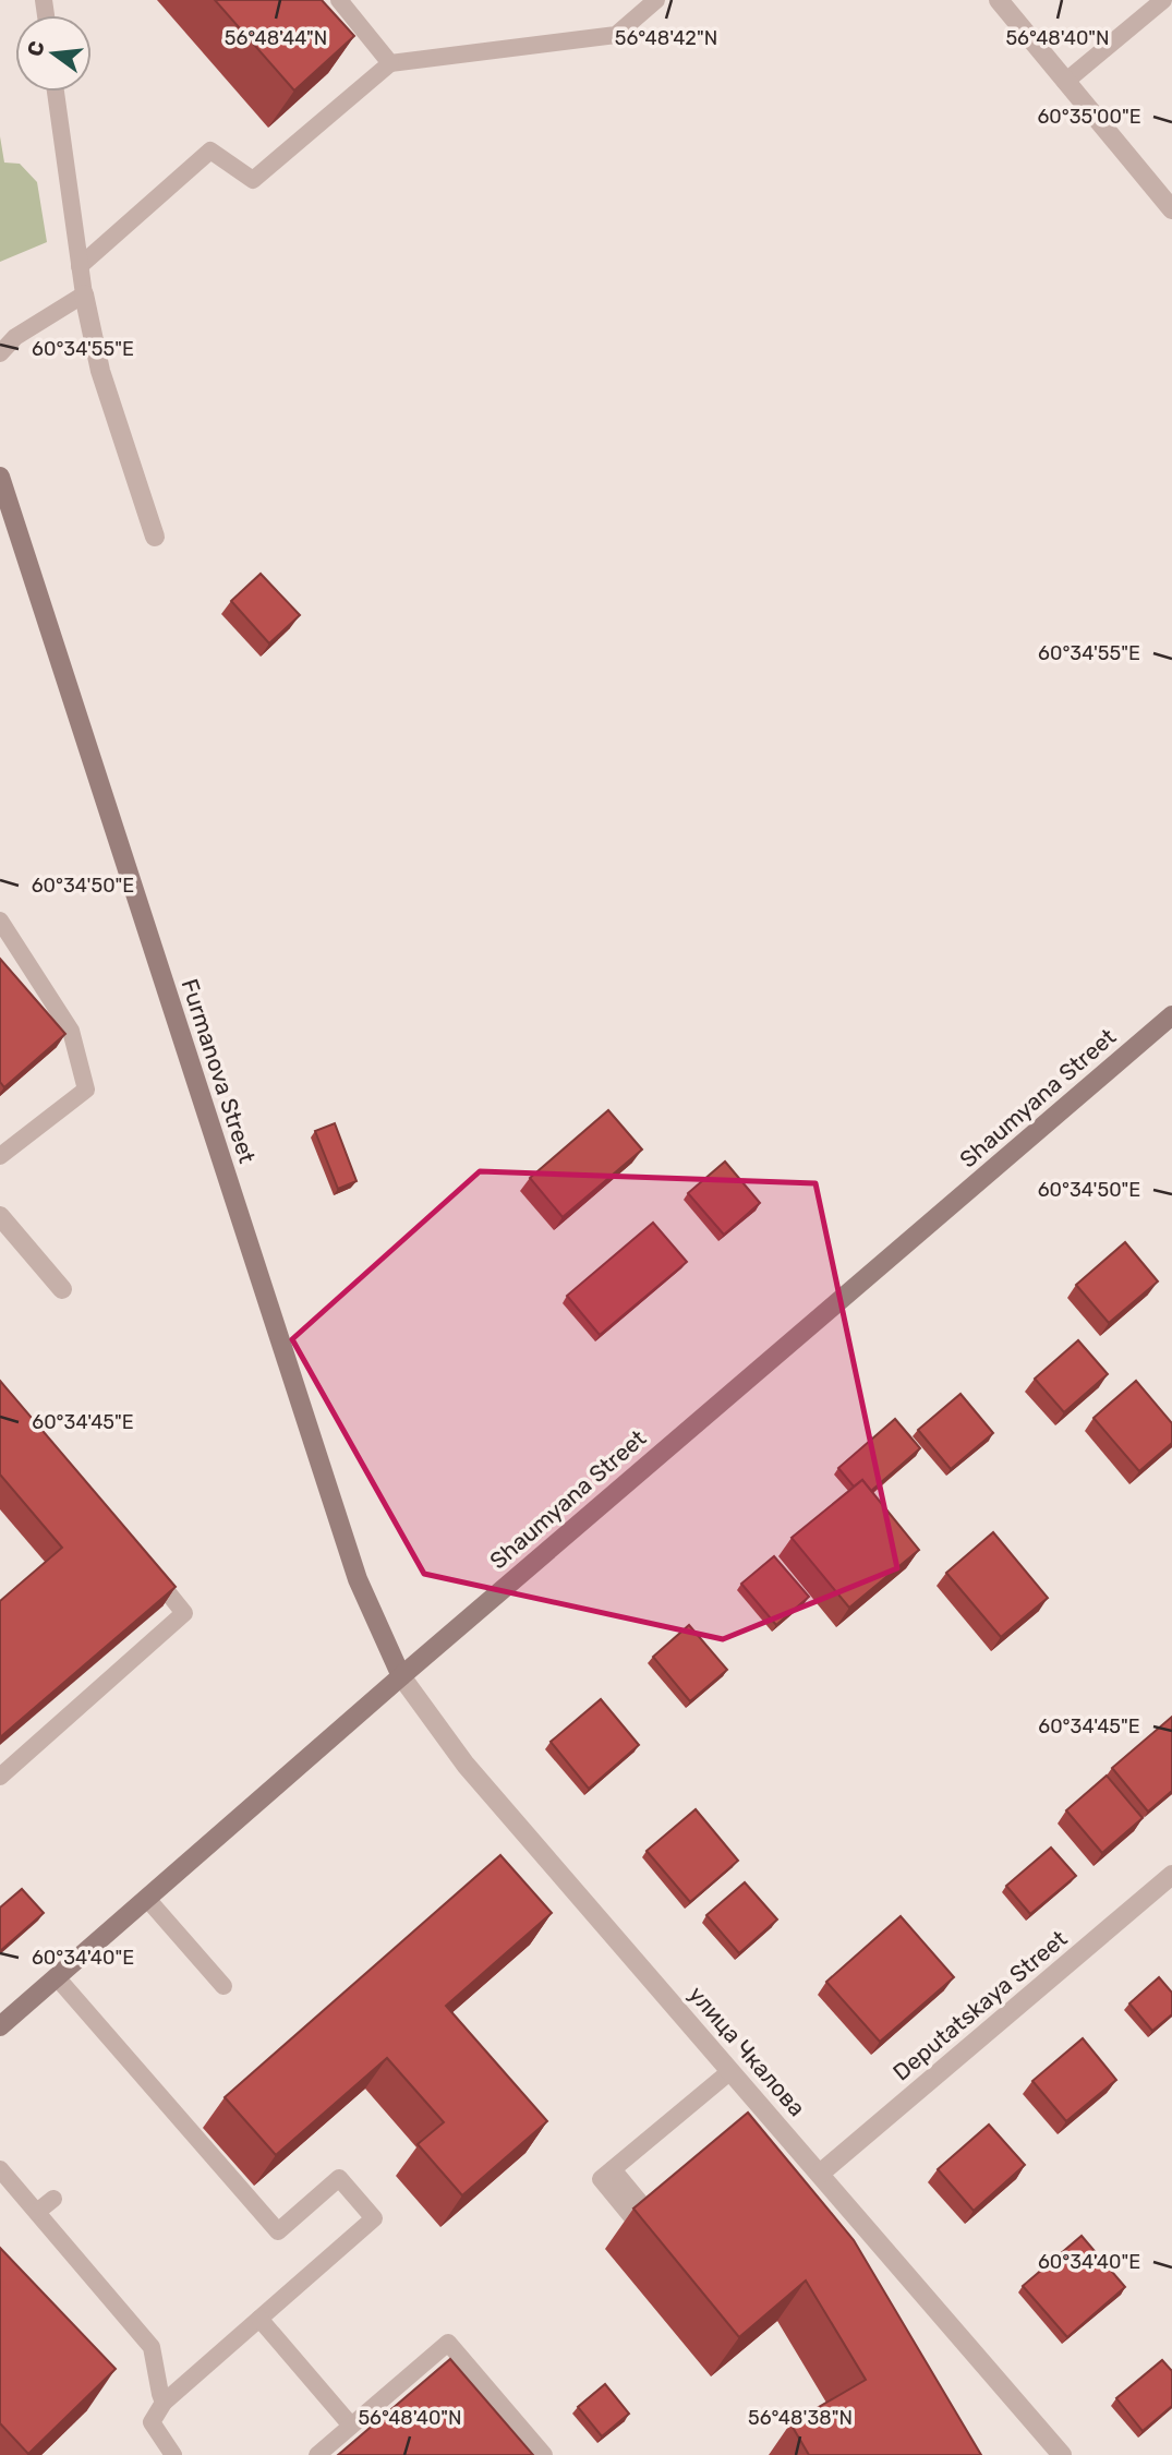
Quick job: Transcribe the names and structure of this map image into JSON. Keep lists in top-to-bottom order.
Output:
{
  "streets": {
    "street": [
      "Furmanova Street",
      "Shaumyana Street",
      "Deputatskaya Street",
      "улица Чкалова"
    ]
  },
  "crossings": [
    ["Furmanova Street", "Shaumyana Street"],
    ["Furmanova Street", "улица Чкалова"],
    ["Shaumyana Street", "улица Чкалова"],
    ["Deputatskaya Street", "улица Чкалова"]
  ],
  "north": "left",
  "coordinates": [
    "56°48'44\"N",
    "56°48'42\"N",
    "56°48'40\"N",
    "60°35'00\"E",
    "60°34'55\"E",
    "60°34'50\"E",
    "60°34'45\"E",
    "60°34'40\"E",
    "56°48'38\"N"
  ]
}
